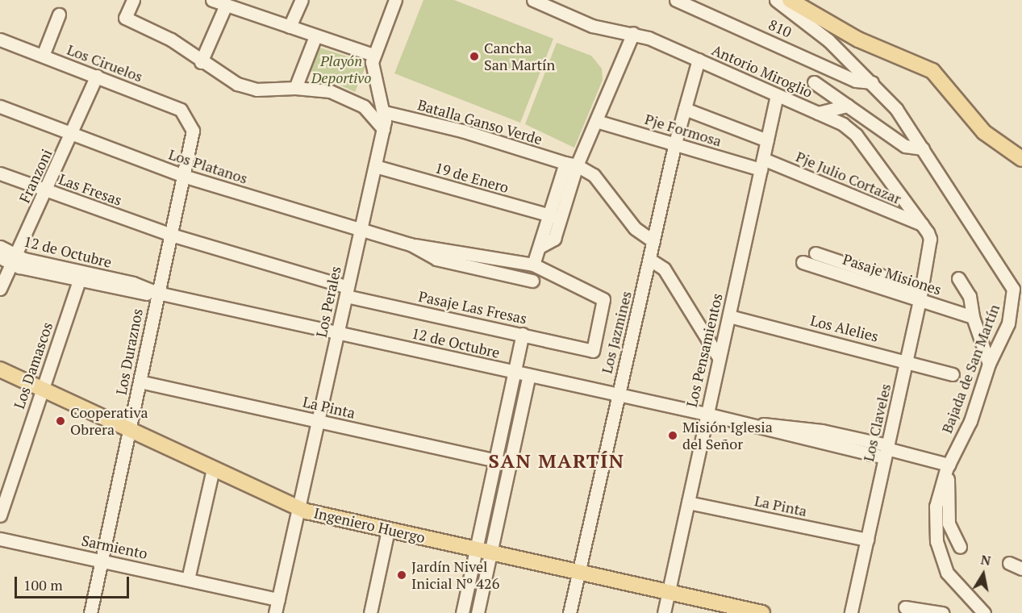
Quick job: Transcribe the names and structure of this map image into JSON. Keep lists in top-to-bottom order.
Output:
{
  "streets": {
    "main road": ["Ingeniero Huergo"],
    "street": [
      "810",
      "Los Ciruelos",
      "Antorio Miroglio",
      "Batalla Ganso Verde",
      "Pje Formosa",
      "Los Platanos",
      "Franzoni",
      "19 de Enero",
      "Pje Julio Cortazar",
      "Las Fresas",
      "12 de Octubre",
      "Pasaje Misiones",
      "Los Perales",
      "Pasaje Las Fresas",
      "Los Alelies",
      "Los Jazmines",
      "Los Pensamientos",
      "Los Duraznos",
      "Los Damascos",
      "Bajada de San Martín",
      "La Pinta",
      "Los Claveles",
      "Sarmiento"
    ]
  },
  "crossings": [
    ["810", "Bajada de San Martín"],
    ["Los Ciruelos", "Franzoni"],
    ["Los Ciruelos", "Los Duraznos"],
    ["Antorio Miroglio", "Pje Julio Cortazar"],
    ["Antorio Miroglio", "Los Jazmines"],
    ["Antorio Miroglio", "Los Pensamientos"],
    ["Antorio Miroglio", "Los Claveles"],
    ["Batalla Ganso Verde", "Los Perales"],
    ["Batalla Ganso Verde", "Los Jazmines"],
    ["Pje Formosa", "Pje Julio Cortazar"],
    ["Pje Formosa", "Los Jazmines"],
    ["Pje Formosa", "Los Pensamientos"],
    ["Los Platanos", "Franzoni"],
    ["Los Platanos", "Los Perales"],
    ["Los Platanos", "Pasaje Las Fresas"],
    ["Los Platanos", "Los Duraznos"],
    ["Franzoni", "Las Fresas"],
    ["Franzoni", "12 de Octubre"],
    ["19 de Enero", "Los Perales"],
    ["Pje Julio Cortazar", "Los Pensamientos"],
    ["Las Fresas", "Pasaje Las Fresas"],
    ["Las Fresas", "Los Duraznos"],
    ["12 de Octubre", "Los Perales"],
    ["12 de Octubre", "Los Jazmines"],
    ["12 de Octubre", "Los Pensamientos"],
    ["12 de Octubre", "Los Duraznos"],
    ["12 de Octubre", "Los Damascos"],
    ["12 de Octubre", "Bajada de San Martín"],
    ["12 de Octubre", "Los Claveles"],
    ["Pasaje Misiones", "Los Claveles"],
    ["Los Perales", "Pasaje Las Fresas"],
    ["Los Perales", "La Pinta"],
    ["Los Perales", "Ingeniero Huergo"],
    ["Los Perales", "Sarmiento"],
    ["Pasaje Las Fresas", "Los Duraznos"],
    ["Los Alelies", "Los Pensamientos"],
    ["Los Alelies", "Los Claveles"],
    ["Los Jazmines", "Ingeniero Huergo"],
    ["Los Pensamientos", "La Pinta"],
    ["Los Pensamientos", "Ingeniero Huergo"],
    ["Los Duraznos", "La Pinta"],
    ["Los Duraznos", "Ingeniero Huergo"],
    ["Los Duraznos", "Sarmiento"],
    ["Los Damascos", "Ingeniero Huergo"],
    ["La Pinta", "Los Claveles"]
  ],
  "districts": ["SAN MARTÍN"],
  "parks": ["Playón Deportivo"],
  "places": [
    "Cancha San Martín",
    "Cooperativa Obrera",
    "Misión Iglesia del Señor",
    "Jardín Nivel Inicial Nº 426"
  ],
  "scale_bar": "100 m",
  "north": "top"
}
